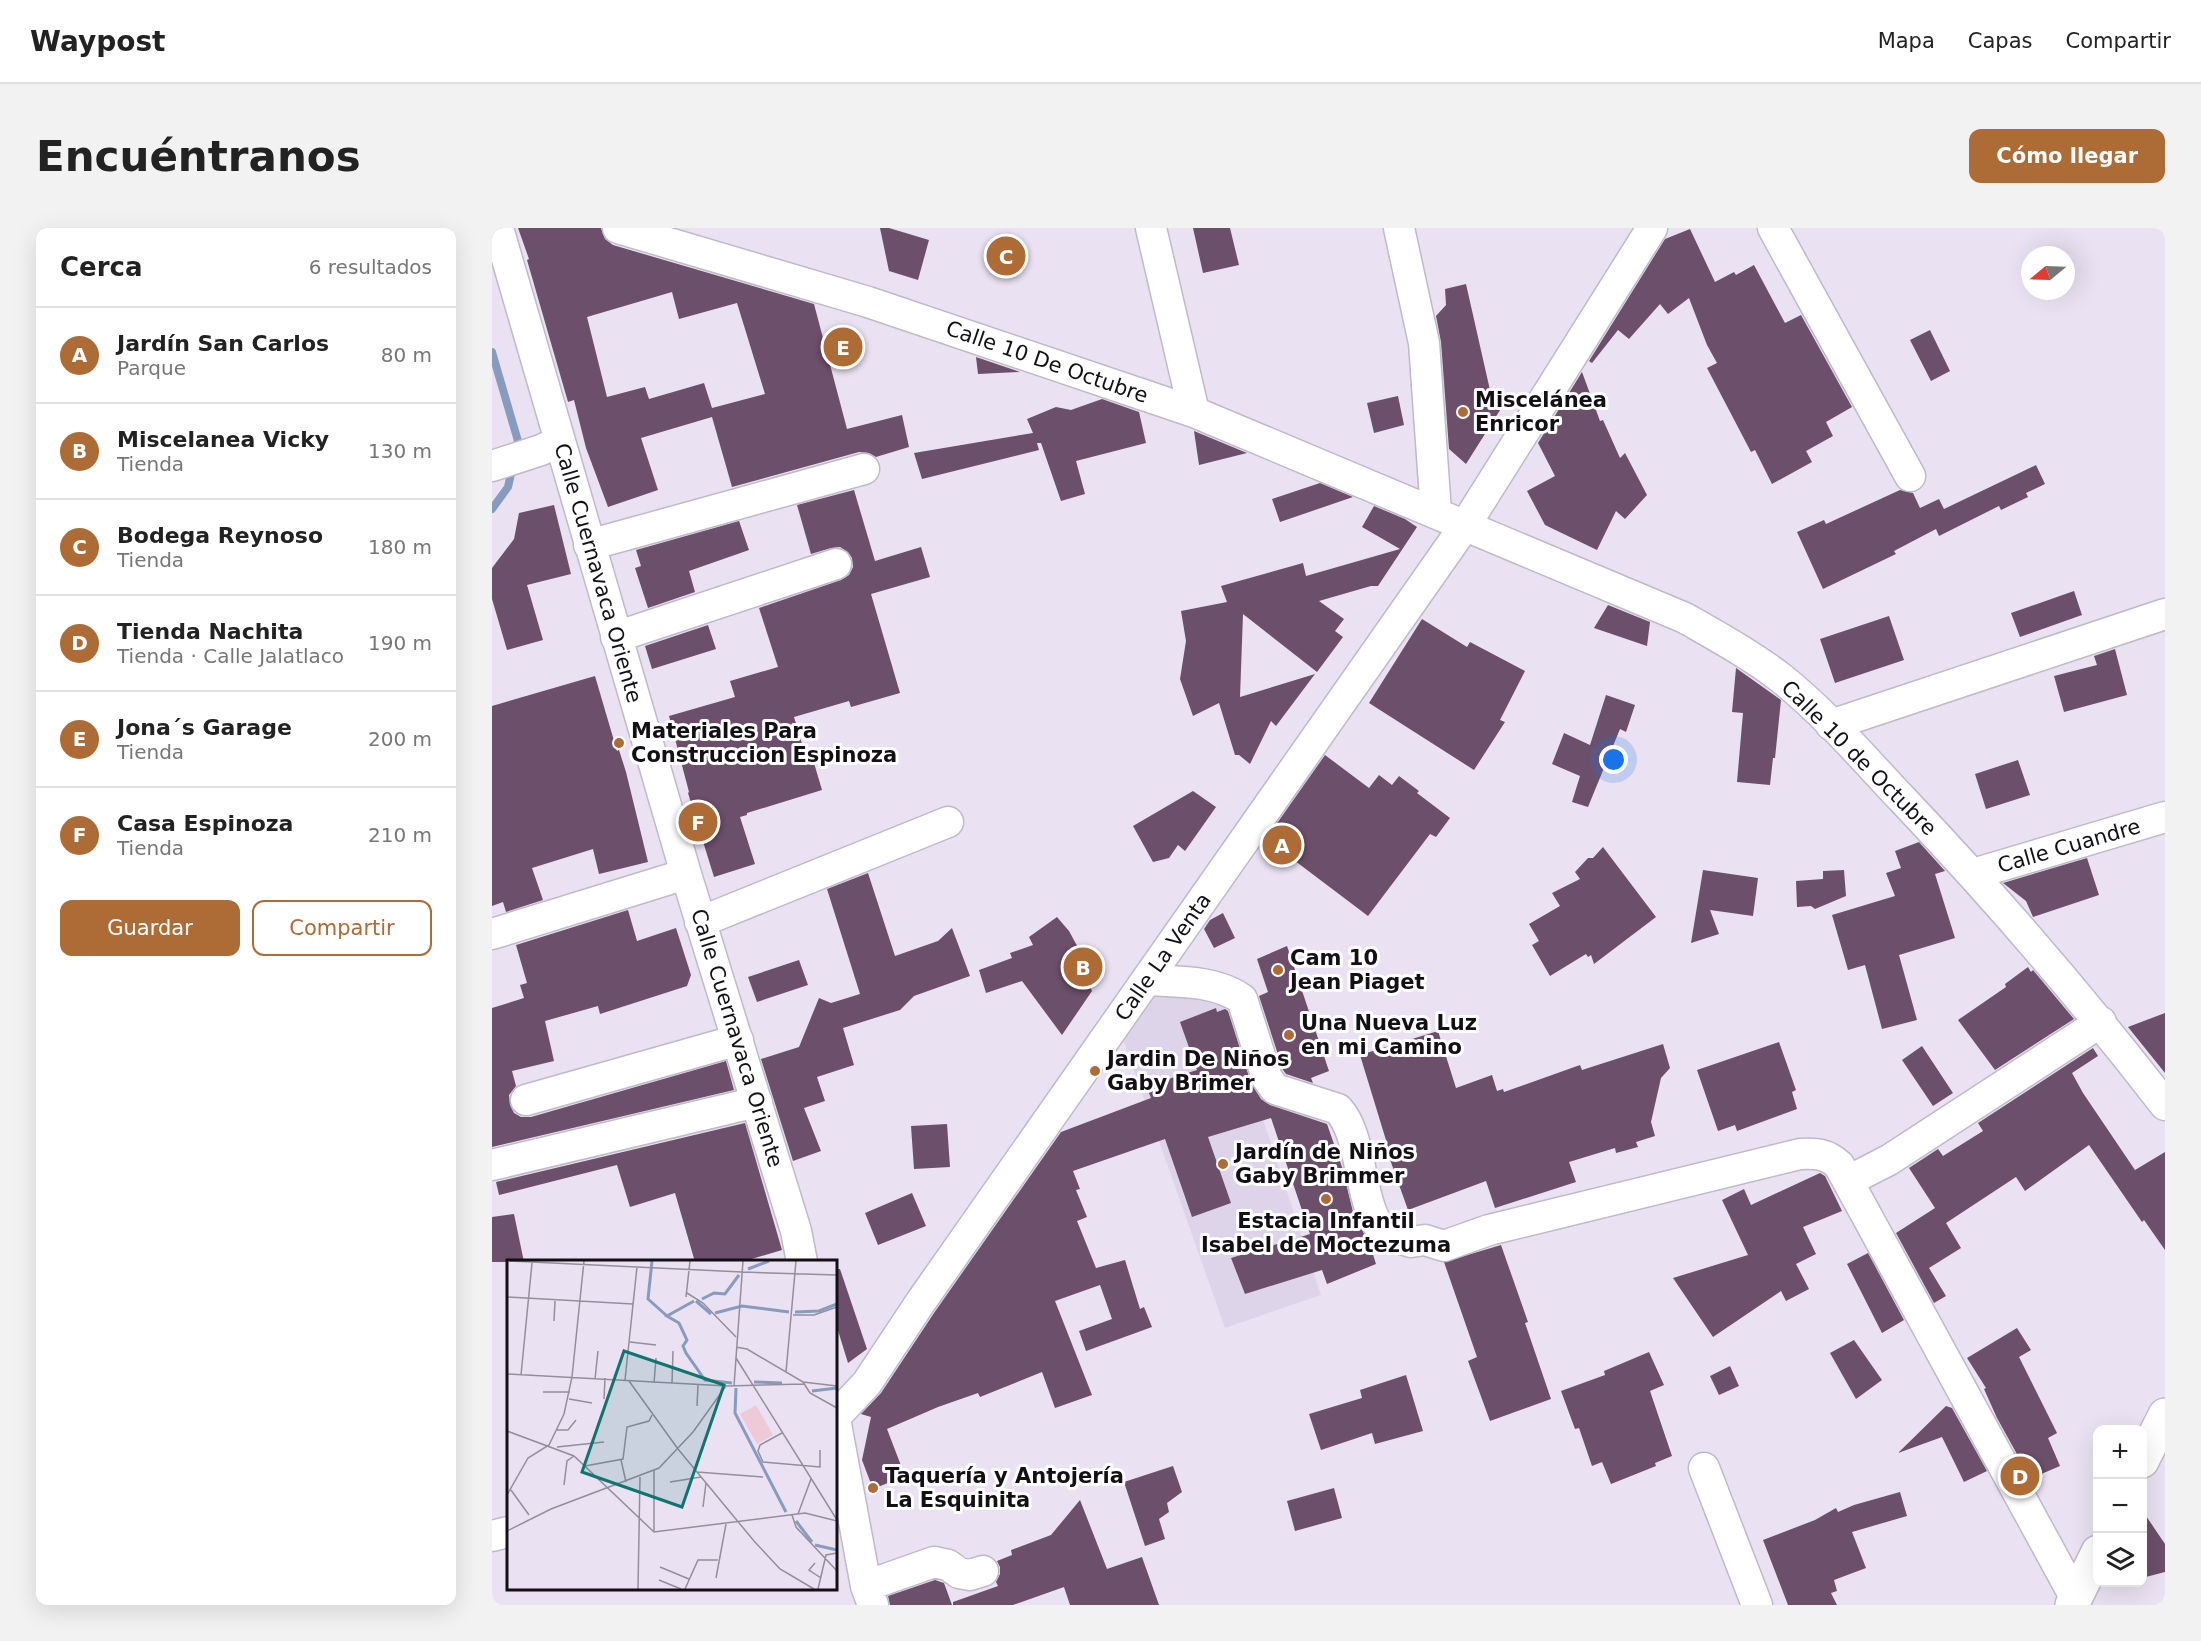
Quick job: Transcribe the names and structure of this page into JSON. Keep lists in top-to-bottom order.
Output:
{
  "streets": {
    "street": [
      "Calle 10 De Octubre",
      "Calle Cuernavaca Oriente",
      "Calle 10 de Octubre",
      "Calle Cuandre",
      "Calle La Venta"
    ]
  },
  "crossings": [
    ["Calle 10 De Octubre", "Calle 10 de Octubre"],
    ["Calle 10 De Octubre", "Calle La Venta"],
    ["Calle 10 de Octubre", "Calle Cuandre"],
    ["Calle 10 de Octubre", "Calle La Venta"]
  ],
  "places": [
    "Miscelánea Enricor",
    "Materiales Para Construccion Espinoza",
    "Cam 10 Jean Piaget",
    "Una Nueva Luz en mi Camino",
    "Jardin De Niños Gaby Brimer",
    "Jardín de Niños Gaby Brimmer",
    "Estacia Infantil Isabel de Moctezuma",
    "Taquería y Antojería La Esquinita"
  ],
  "north": "left",
  "page": {
    "header": "Waypost",
    "nav": ["Mapa", "Capas", "Compartir"],
    "buttons": [
      "Cómo llegar",
      ["Guardar", "Compartir"]
    ],
    "title": "Encuéntranos",
    "heading": ["Cerca", "6 resultados"],
    "pins": [
      "C",
      "E",
      "F",
      "A",
      "B",
      "D"
    ],
    "list": [
      {
        "mark": "A",
        "name": "Jardín San Carlos",
        "note": "Parque",
        "value": "80 m"
      },
      {
        "mark": "B",
        "name": "Miscelanea Vicky",
        "note": "Tienda",
        "value": "130 m"
      },
      {
        "mark": "C",
        "name": "Bodega Reynoso",
        "note": "Tienda",
        "value": "180 m"
      },
      {
        "mark": "D",
        "name": "Tienda Nachita",
        "note": "Tienda · Calle Jalatlaco",
        "value": "190 m"
      },
      {
        "mark": "E",
        "name": "Jona´s Garage",
        "note": "Tienda",
        "value": "200 m"
      },
      {
        "mark": "F",
        "name": "Casa Espinoza",
        "note": "Tienda",
        "value": "210 m"
      }
    ],
    "map_buttons": ["+", "−"]
  }
}
